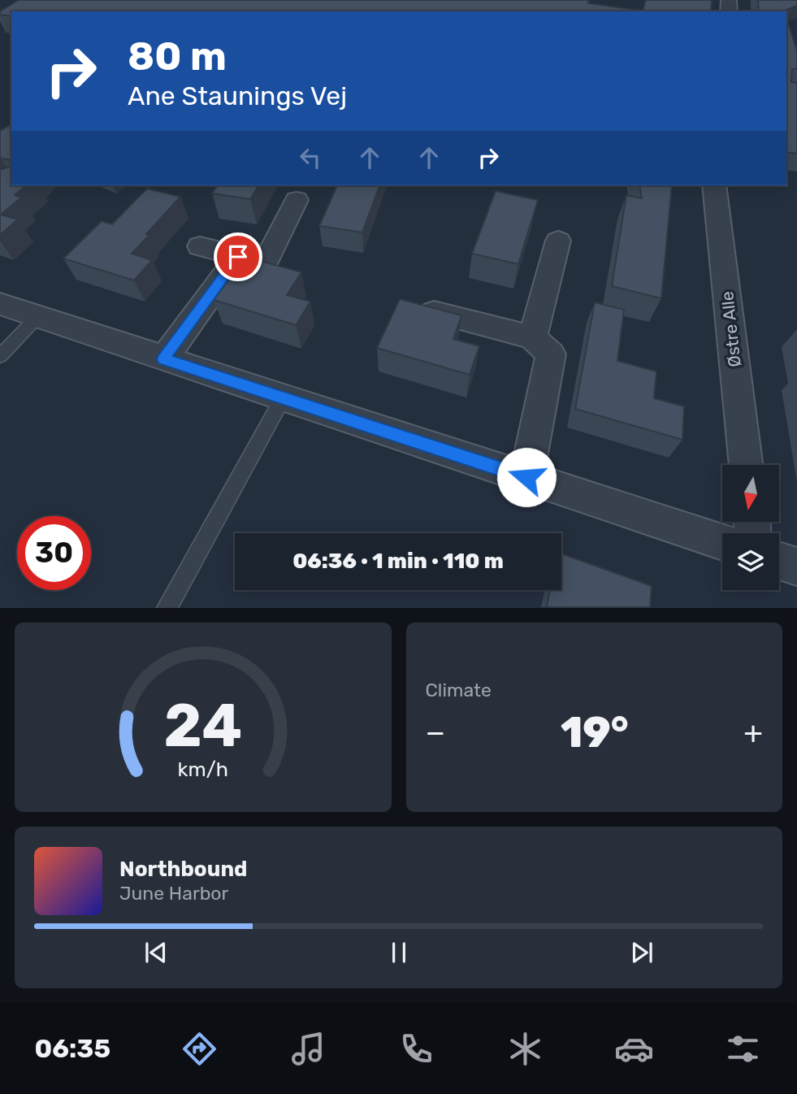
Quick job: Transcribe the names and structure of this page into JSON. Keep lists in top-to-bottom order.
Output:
{
  "streets": {
    "street": ["Østre Alle"]
  },
  "north": "bottom",
  "page": {
    "turn": ["80 m", "Ane Staunings Vej"],
    "limit": "30",
    "trip": "06:36 · 1 min · 110 m",
    "tile": "Climate",
    "heat": ["−", "19°", "+"],
    "song": ["Northbound", "June Harbor"],
    "tabs": "06:35",
    "gauge": ["24", "km/h"]
  }
}
